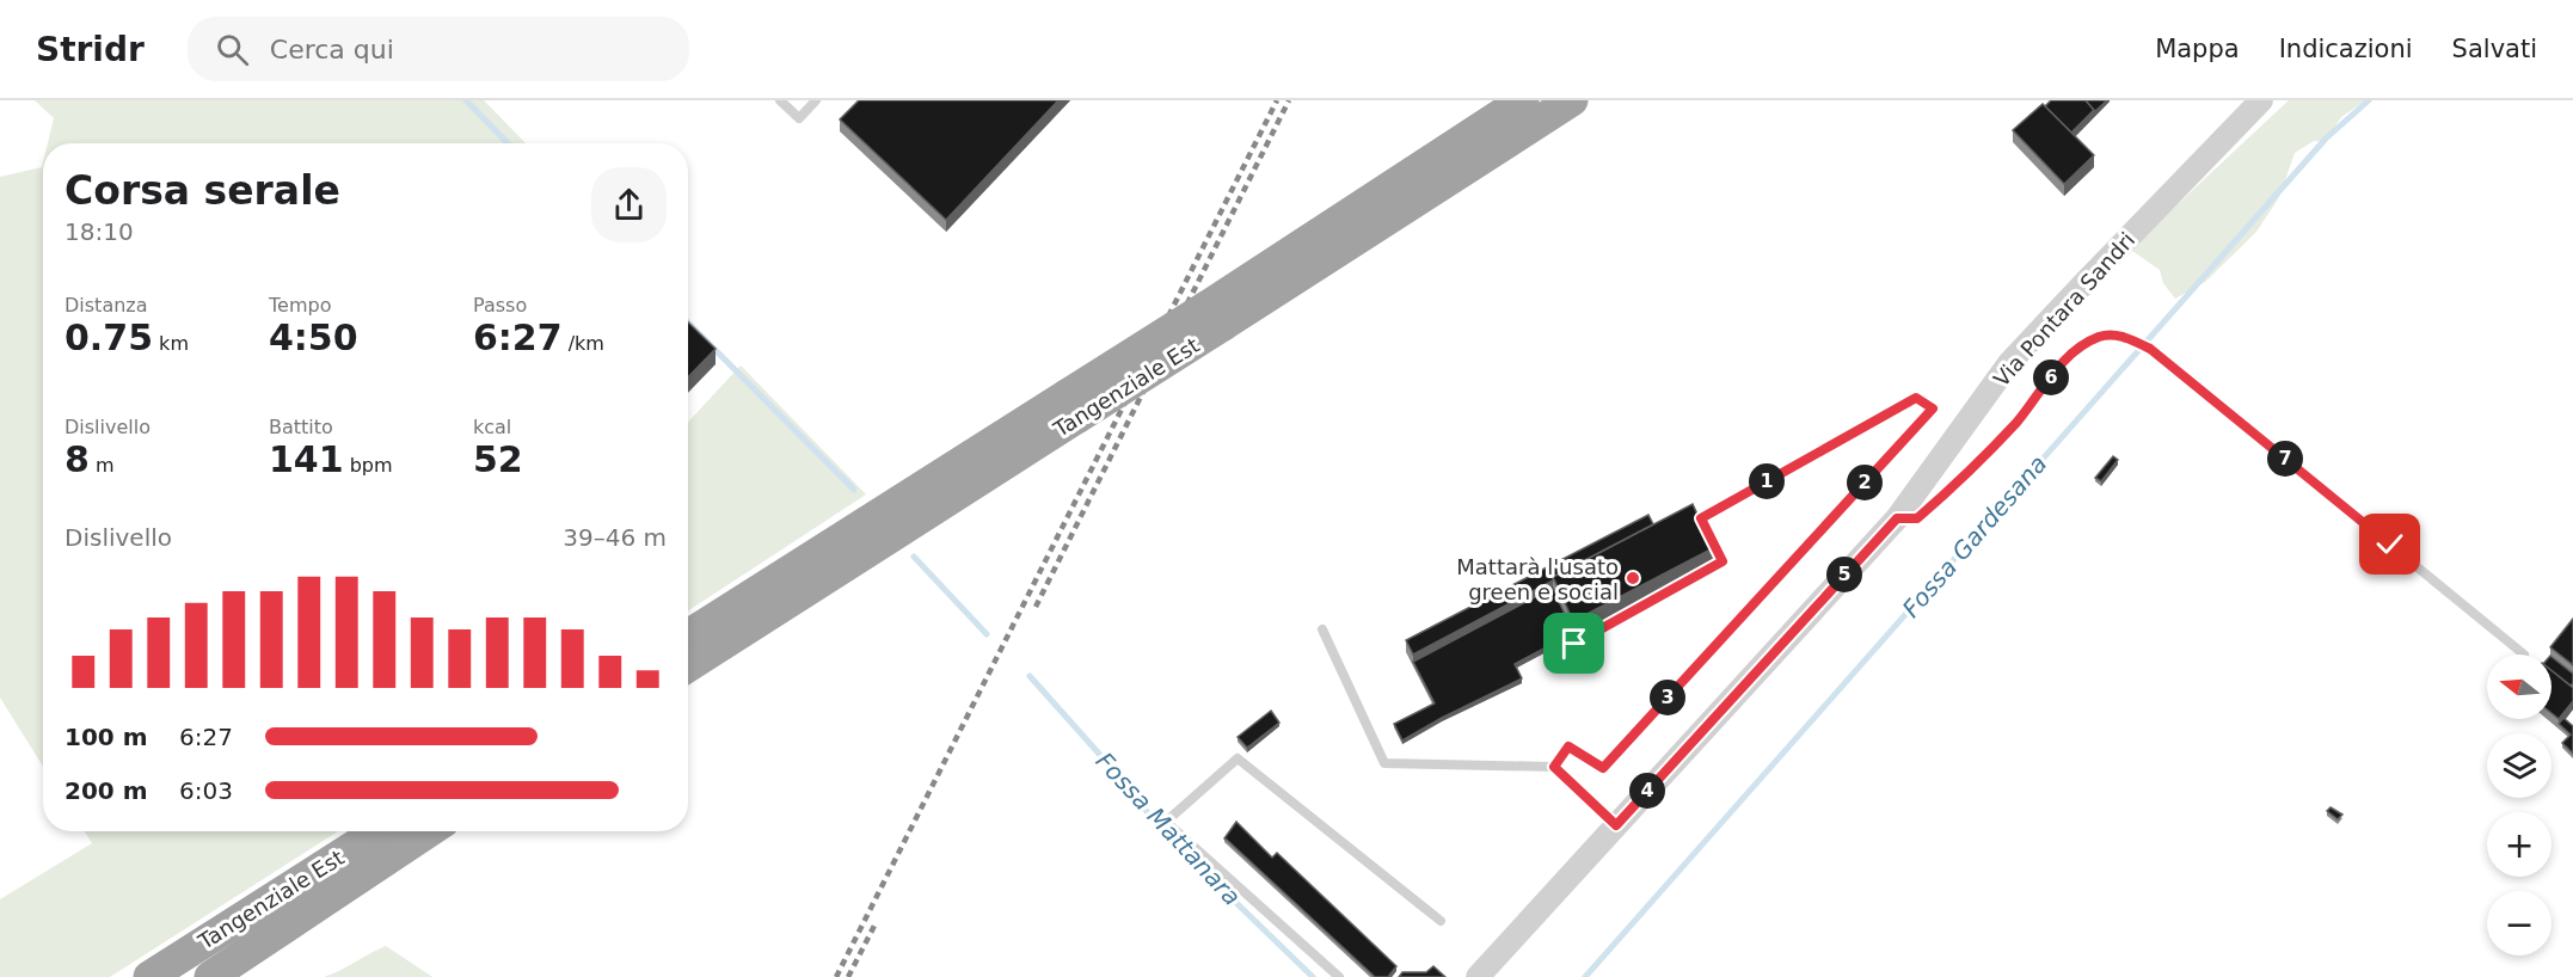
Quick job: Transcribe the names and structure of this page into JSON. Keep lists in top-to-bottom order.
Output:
{
  "streets": {
    "highway": ["Tangenziale Est"],
    "street": ["Via Pontara Sandri"]
  },
  "water": ["Fossa Gardesana", "Fossa Mattanara"],
  "places": ["Mattarà l'usato green e social"],
  "north": "left",
  "page": {
    "header": "Stridr",
    "search": "Cerca qui",
    "nav": ["Mappa", "Indicazioni", "Salvati"],
    "heading": ["Corsa serale", "18:10"],
    "stats": [
      ["Distanza", "0.75 km"],
      ["Tempo", "4:50"],
      ["Passo", "6:27 /km"],
      ["Dislivello", "8 m"],
      ["Battito", "141 bpm"],
      ["kcal", "52"]
    ],
    "pins": [
      "6",
      "7",
      "1",
      "2",
      "5",
      "3",
      "4"
    ],
    "chart": ["Dislivello", "39–46 m"],
    "map_buttons": ["+", "−"],
    "list": [
      {
        "name": "100 m",
        "note": "6:27"
      },
      {
        "name": "200 m",
        "note": "6:03"
      }
    ]
  }
}
